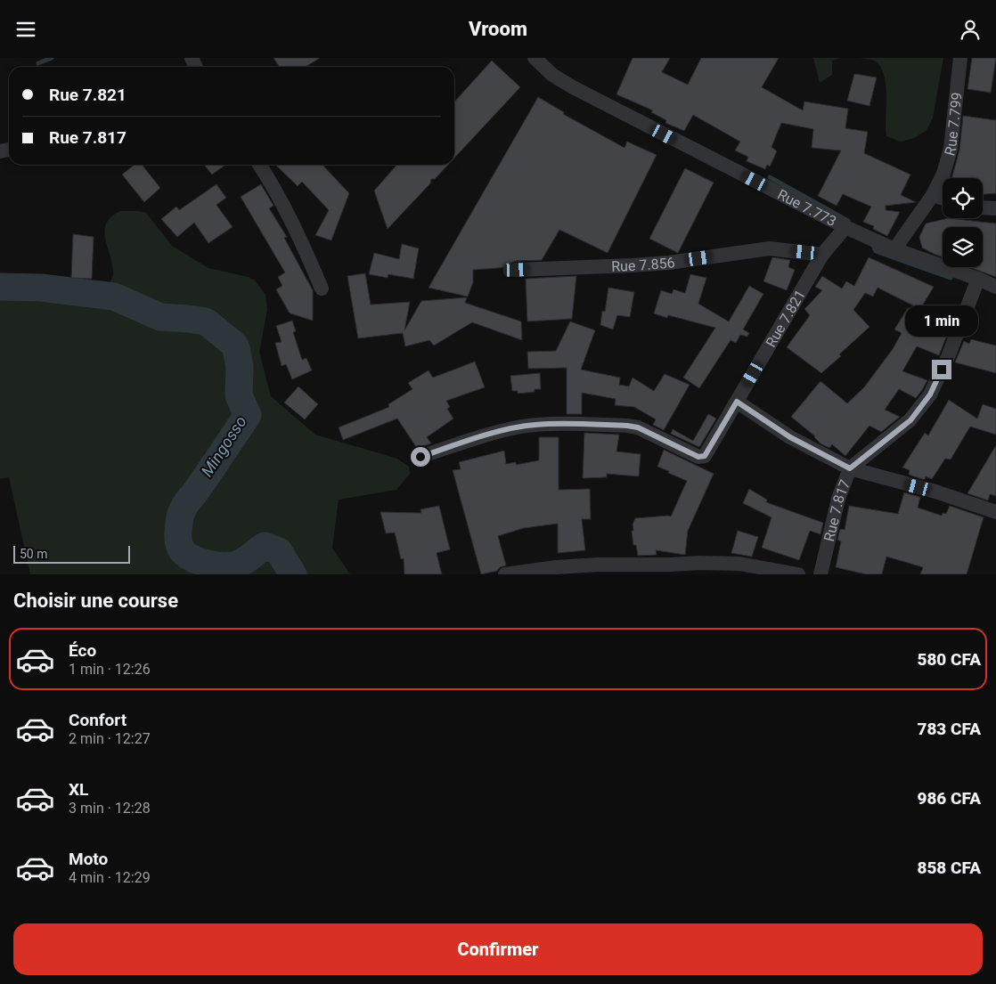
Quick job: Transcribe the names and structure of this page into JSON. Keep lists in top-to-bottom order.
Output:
{
  "streets": {
    "street": [
      "Rue 7.799",
      "Rue 7.773",
      "Rue 7.856",
      "Rue 7.821",
      "Rue 7.817"
    ]
  },
  "crossings": [
    ["Rue 7.799", "Rue 7.773"],
    ["Rue 7.773", "Rue 7.821"],
    ["Rue 7.773", "Rue 7.817"],
    ["Rue 7.856", "Rue 7.821"]
  ],
  "water": ["Mingosso"],
  "scale_bar": "50 m",
  "page": {
    "header": "Vroom",
    "banner": ["Rue 7.821", "Rue 7.817"],
    "bubble": "1 min",
    "scale": "50 m",
    "heading": "Choisir une course",
    "list": [
      {
        "name": "Éco",
        "note": "1 min · 12:26",
        "value": "580 CFA"
      },
      {
        "name": "Confort",
        "note": "2 min · 12:27",
        "value": "783 CFA"
      },
      {
        "name": "XL",
        "note": "3 min · 12:28",
        "value": "986 CFA"
      },
      {
        "name": "Moto",
        "note": "4 min · 12:29",
        "value": "858 CFA"
      }
    ],
    "buttons": "Confirmer"
  }
}
